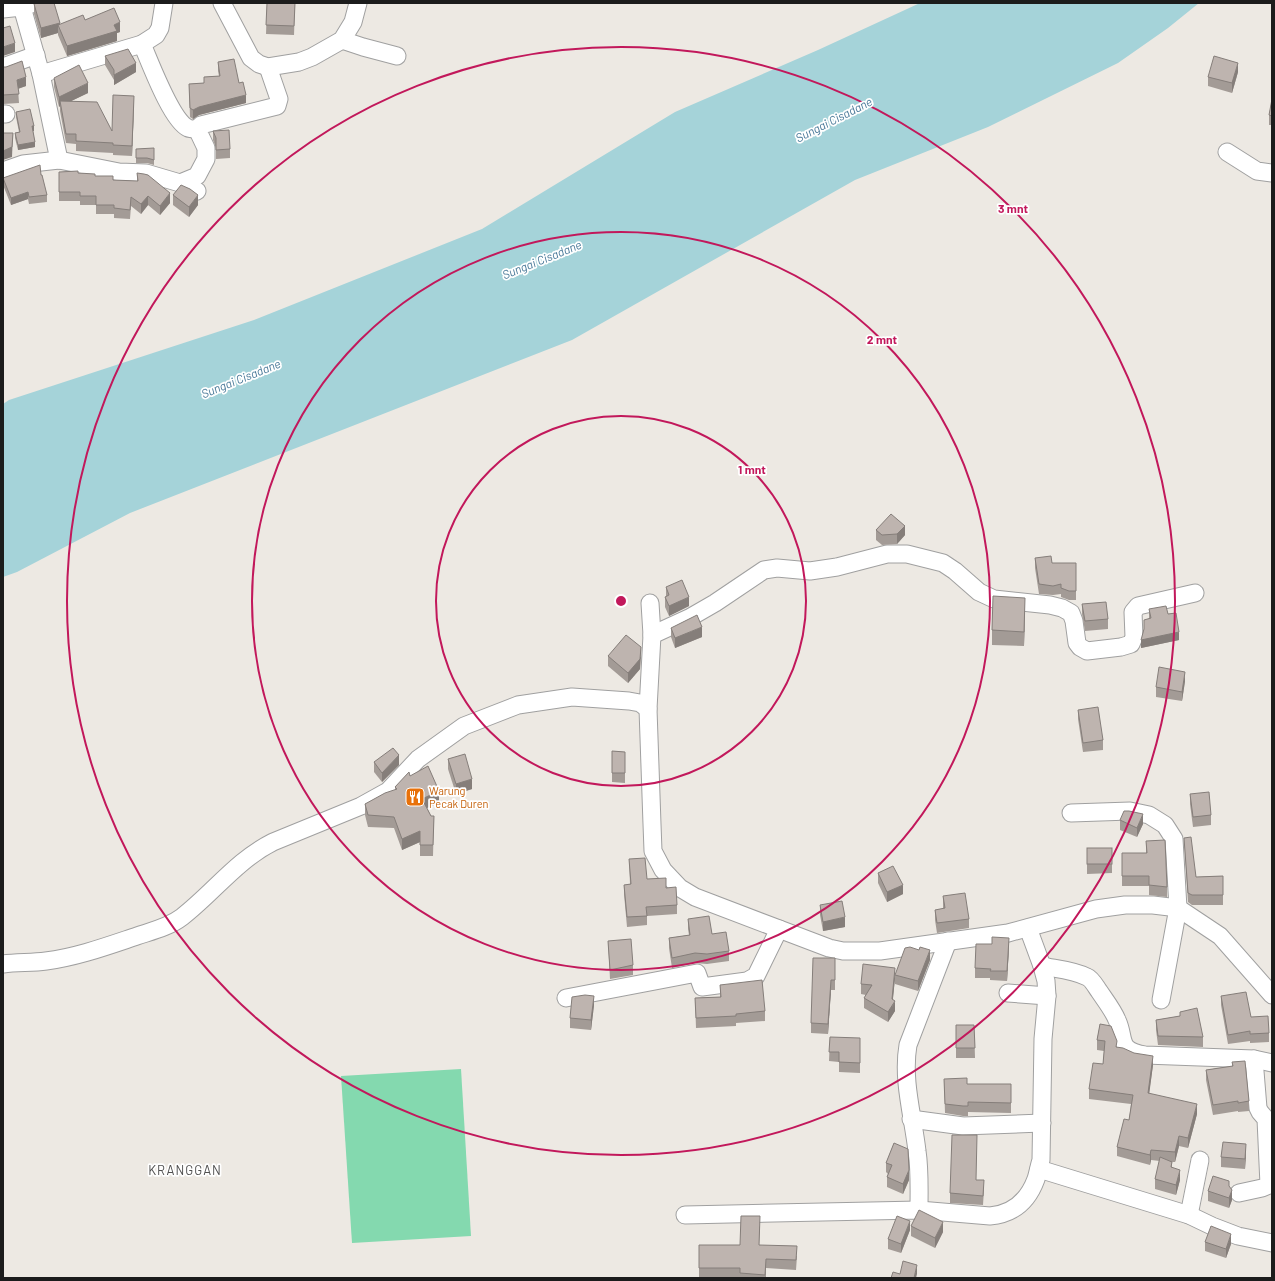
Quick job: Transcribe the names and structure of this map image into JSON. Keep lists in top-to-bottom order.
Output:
{
  "districts": ["KRANGGAN"],
  "water": ["Sungai Cisadane"],
  "places": {
    "restaurant": ["Warung Pecak Duren"]
  },
  "rings": ["3 mnt", "2 mnt", "1 mnt"]
}
